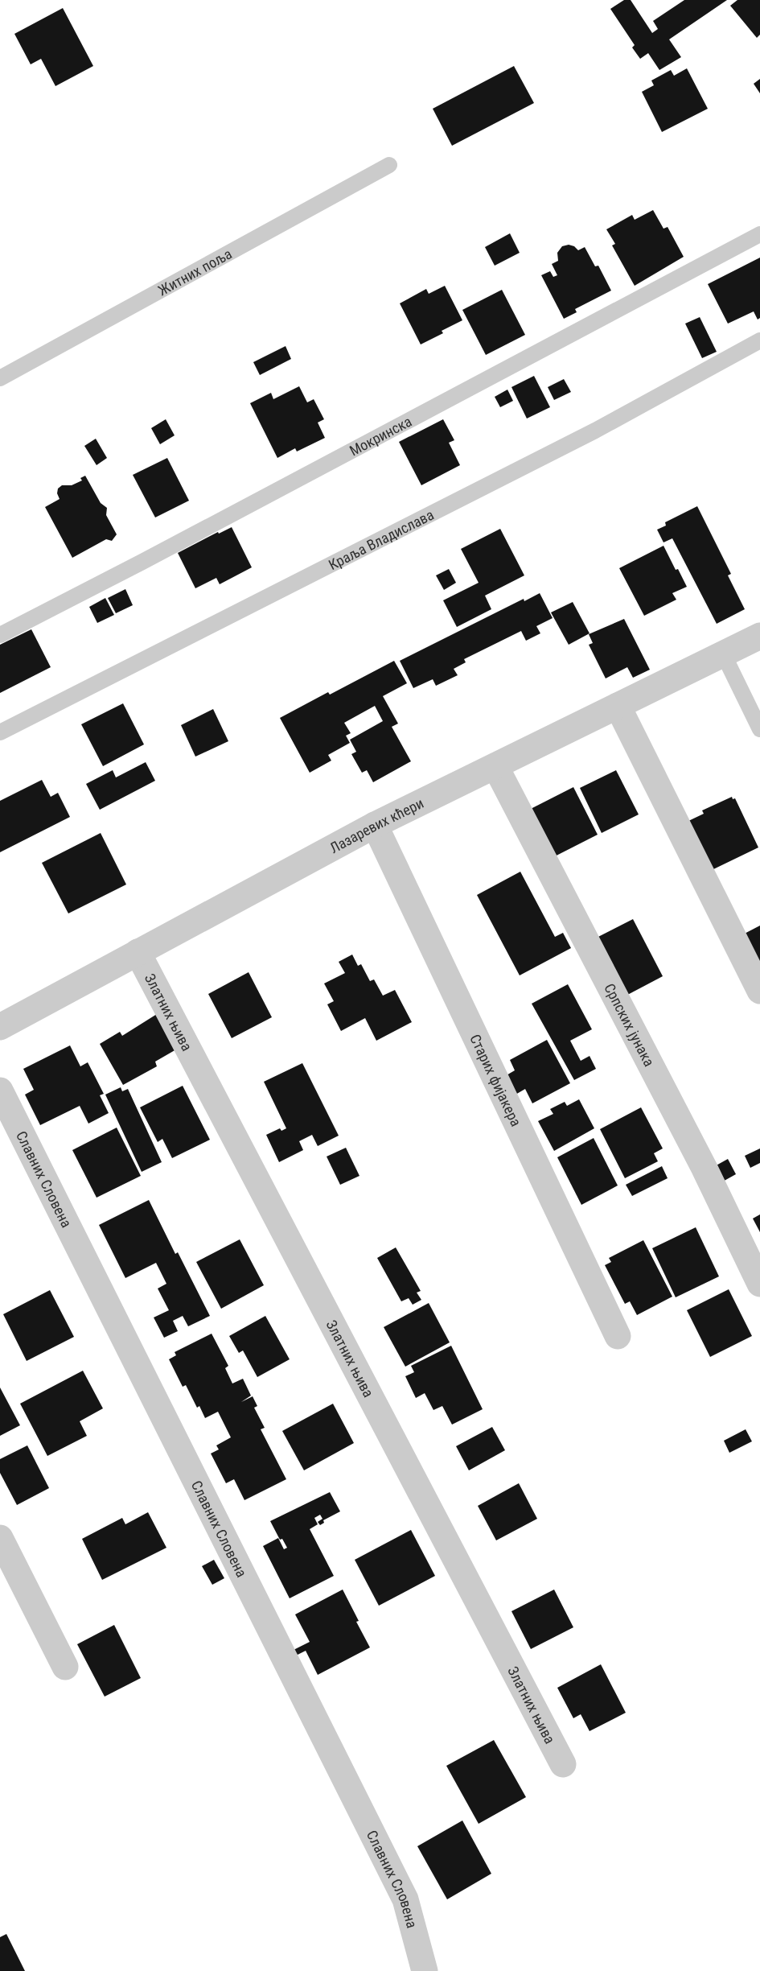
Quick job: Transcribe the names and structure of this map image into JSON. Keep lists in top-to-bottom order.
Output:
{
  "streets": {
    "street": [
      "Лазаревих кћери",
      "Златних њива",
      "Српских јунака",
      "Старих фијакера",
      "Славних Словена"
    ],
    "lane": ["Житних поља", "Мокринска", "Краља Владислава"]
  },
  "crossings": [
    ["Лазаревих кћери", "Златних њива"],
    ["Лазаревих кћери", "Српских јунака"],
    ["Лазаревих кћери", "Старих фијакера"]
  ]
}
